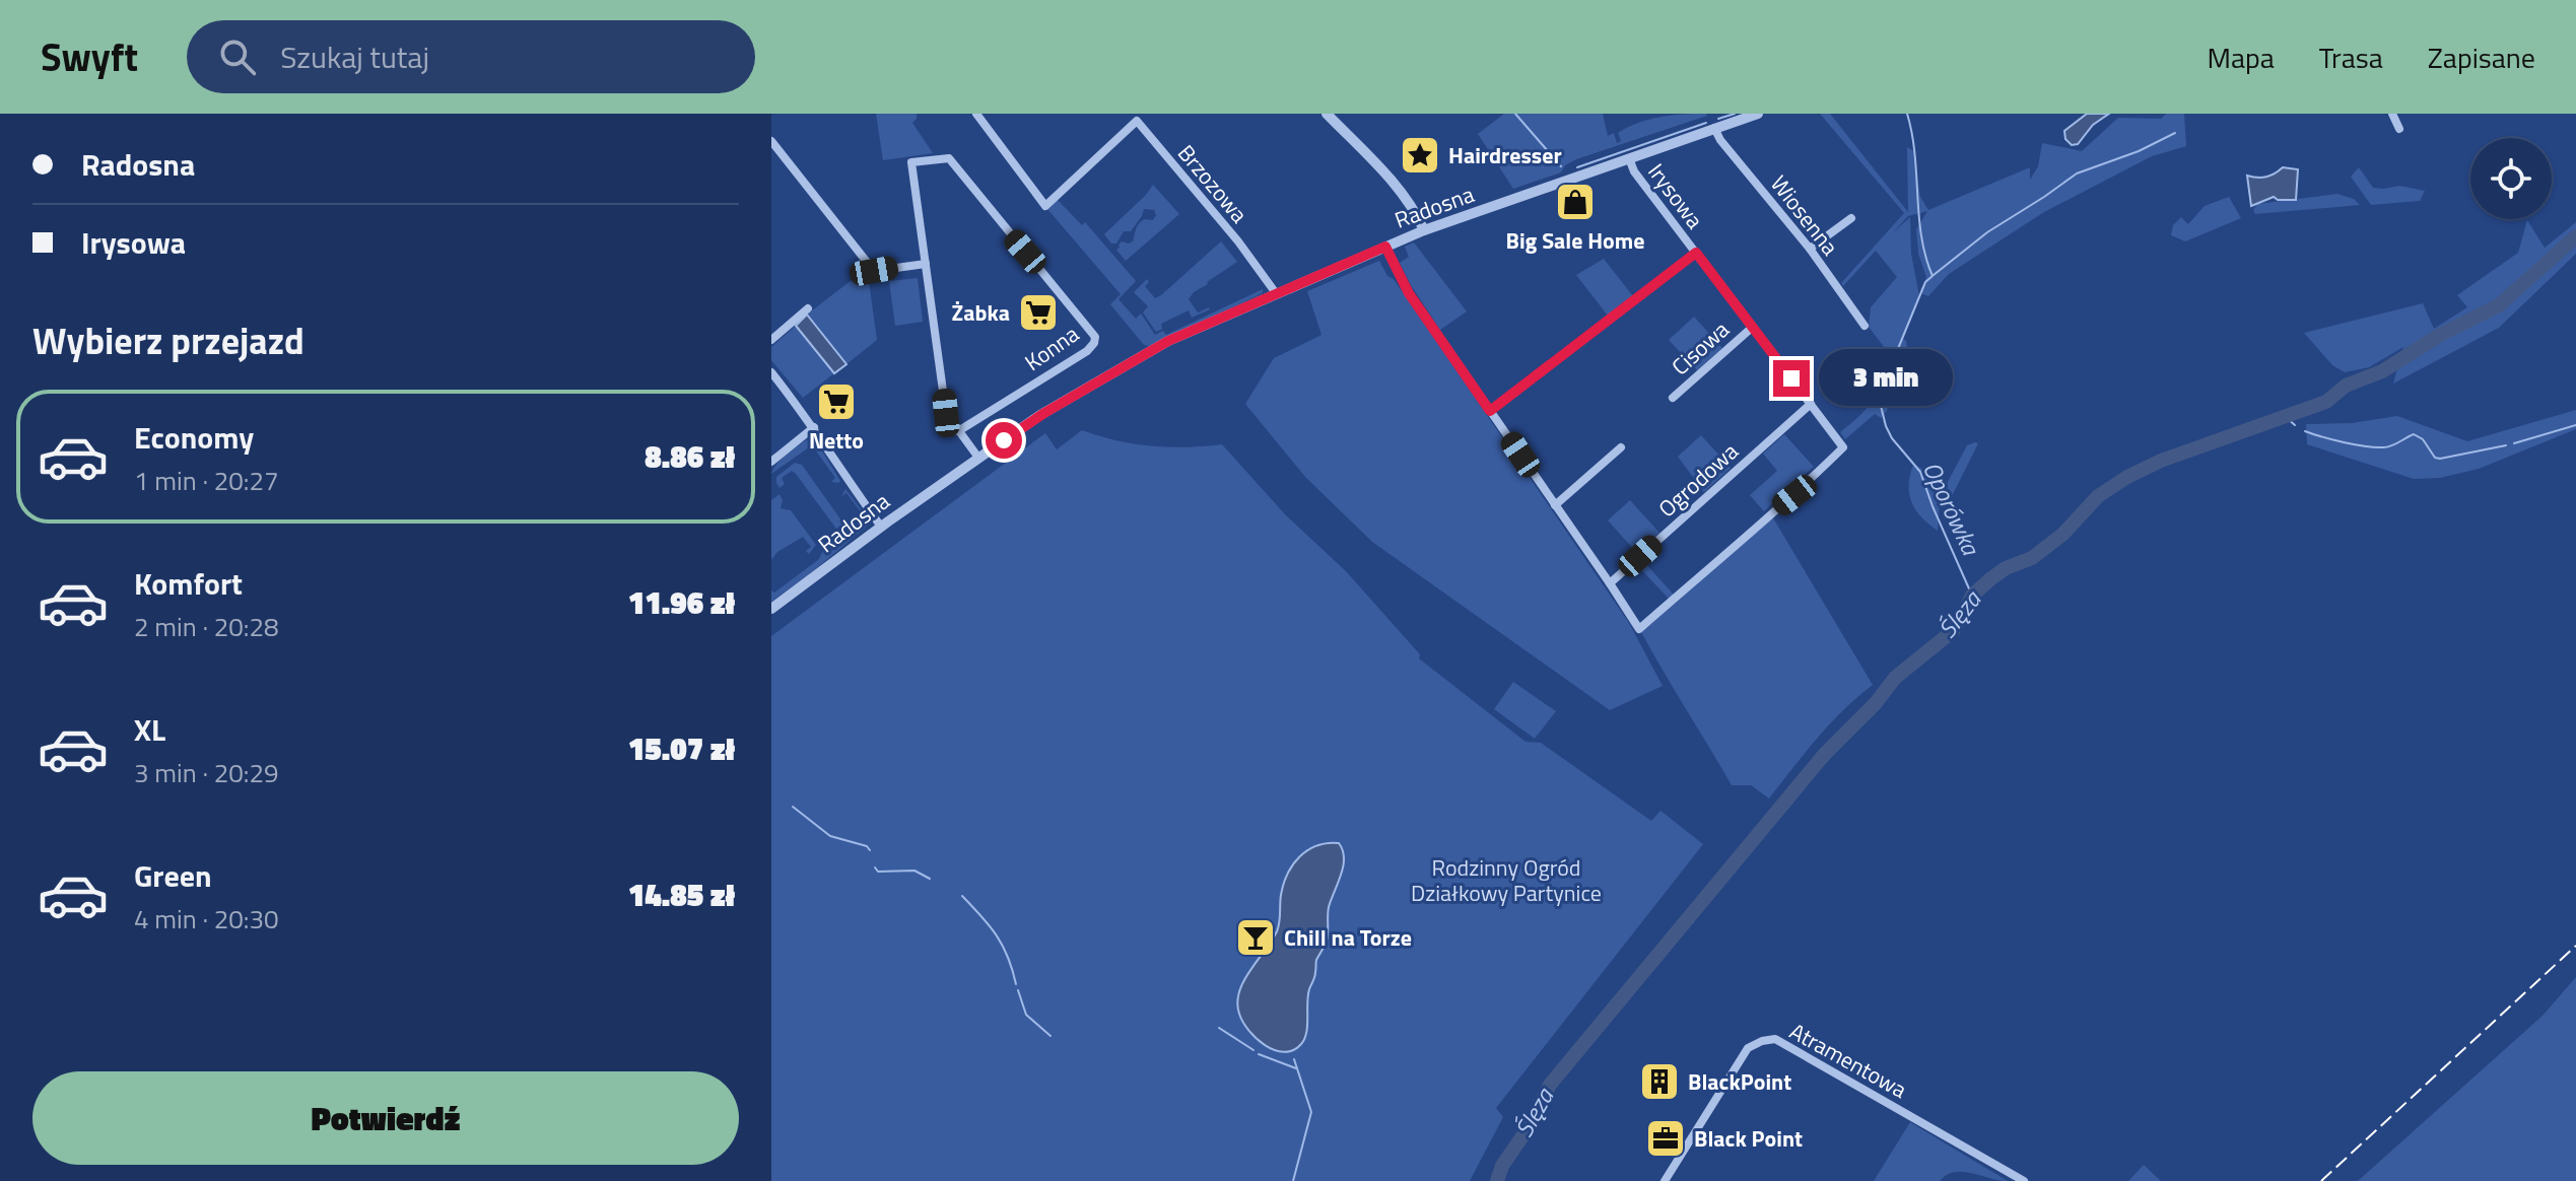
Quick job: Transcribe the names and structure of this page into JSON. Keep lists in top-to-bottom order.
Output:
{
  "streets": {
    "street": [
      "Brzozowa",
      "Irysowa",
      "Radosna",
      "Wiosenna",
      "Konna",
      "Cisowa",
      "Ogrodowa",
      "Atramentowa"
    ]
  },
  "crossings": [
    ["Brzozowa", "Radosna"],
    ["Irysowa", "Radosna"],
    ["Irysowa", "Cisowa"],
    ["Irysowa", "Ogrodowa"],
    ["Radosna", "Wiosenna"]
  ],
  "water": ["Oporówka", "Ślęza"],
  "parks": ["Rodzinny Ogród Działkowy Partynice"],
  "places": {
    "place": ["Hairdresser"],
    "shop": ["Big Sale Home"],
    "supermarket": ["Żabka", "Netto"],
    "bar": ["Chill na Torze"],
    "building": ["BlackPoint"],
    "office": ["Black Point"]
  },
  "page": {
    "header": "Swyft",
    "search": "Szukaj tutaj",
    "nav": ["Mapa", "Trasa", "Zapisane"],
    "banner": ["Radosna", "Irysowa"],
    "heading": "Wybierz przejazd",
    "bubble": "3 min",
    "list": [
      {
        "name": "Economy",
        "note": "1 min · 20:27",
        "value": "8.86 zł"
      },
      {
        "name": "Komfort",
        "note": "2 min · 20:28",
        "value": "11.96 zł"
      },
      {
        "name": "XL",
        "note": "3 min · 20:29",
        "value": "15.07 zł"
      },
      {
        "name": "Green",
        "note": "4 min · 20:30",
        "value": "14.85 zł"
      }
    ],
    "buttons": "Potwierdź"
  }
}
